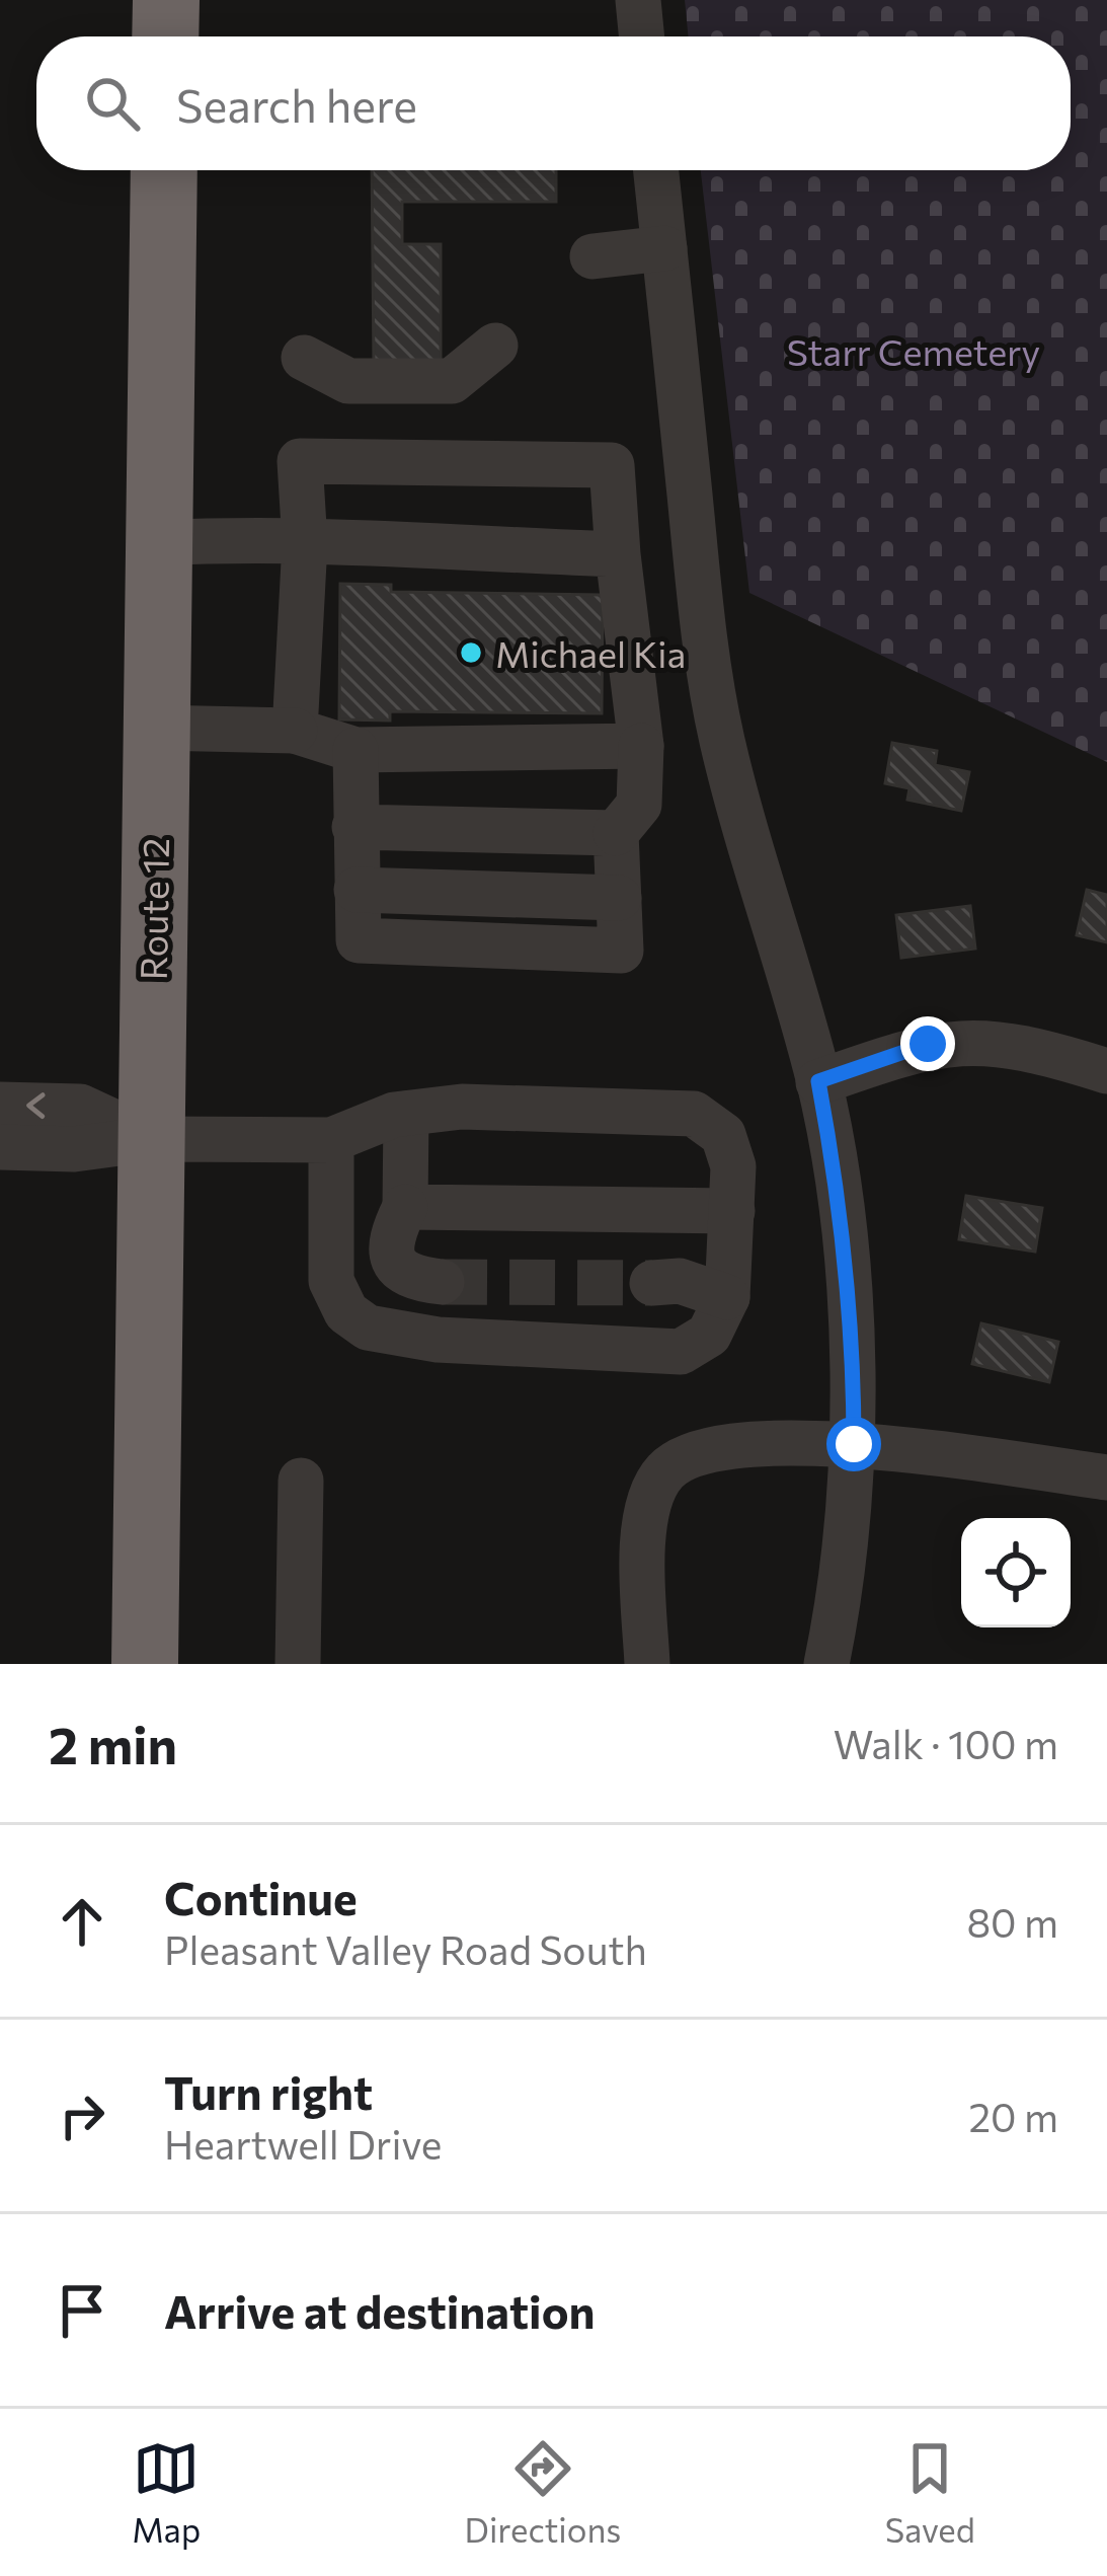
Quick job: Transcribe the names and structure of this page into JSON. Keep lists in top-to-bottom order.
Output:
{
  "streets": {
    "highway": ["Route 12"]
  },
  "parks": ["Starr Cemetery"],
  "places": ["Michael Kia"],
  "page": {
    "search": "Search here",
    "heading": ["2 min", "Walk · 100 m"],
    "list": [
      ["Continue", "Pleasant Valley Road South", "80 m"],
      ["Turn right", "Heartwell Drive", "20 m"],
      "Arrive at destination"
    ],
    "nav": ["Map", "Directions", "Saved"]
  }
}
